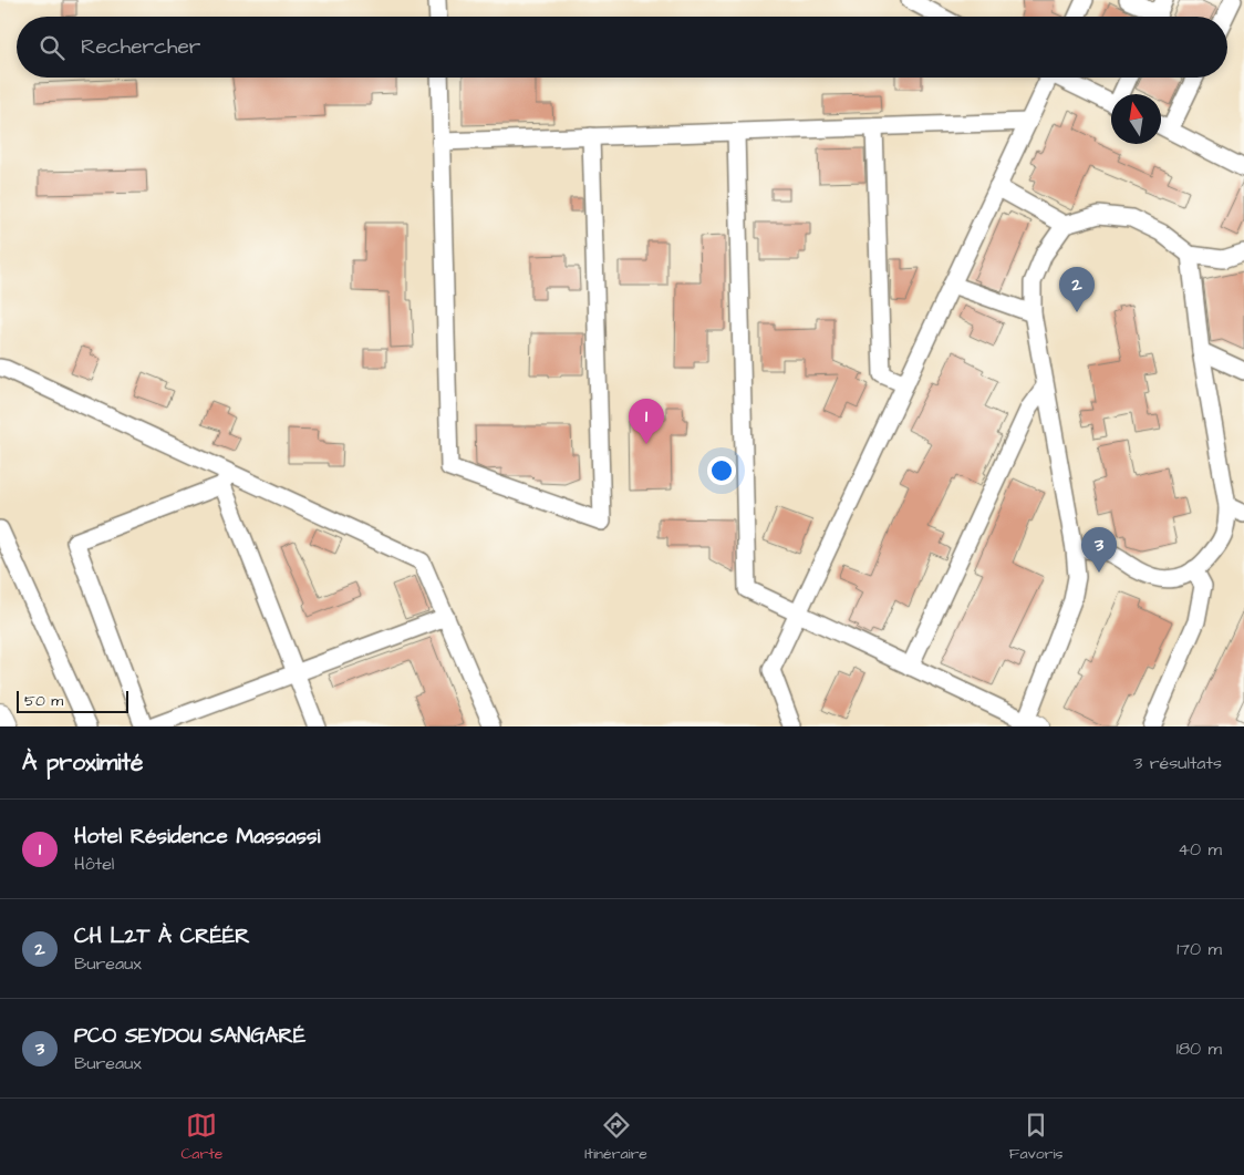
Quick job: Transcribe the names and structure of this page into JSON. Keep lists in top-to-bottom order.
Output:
{
  "scale_bar": "50 m",
  "north": "top",
  "page": {
    "search": "Rechercher",
    "pins": ["2", "1", "3"],
    "scale": "50 m",
    "heading": ["À proximité", "3 résultats"],
    "list": [
      {
        "mark": "1",
        "name": "Hotel Résidence Massassi",
        "note": "Hôtel",
        "value": "40 m"
      },
      {
        "mark": "2",
        "name": "CH L2T À CRÉÉR",
        "note": "Bureaux",
        "value": "170 m"
      },
      {
        "mark": "3",
        "name": "PCO SEYDOU SANGARÉ",
        "note": "Bureaux",
        "value": "180 m"
      }
    ],
    "nav": ["Carte", "Itinéraire", "Favoris"]
  }
}
